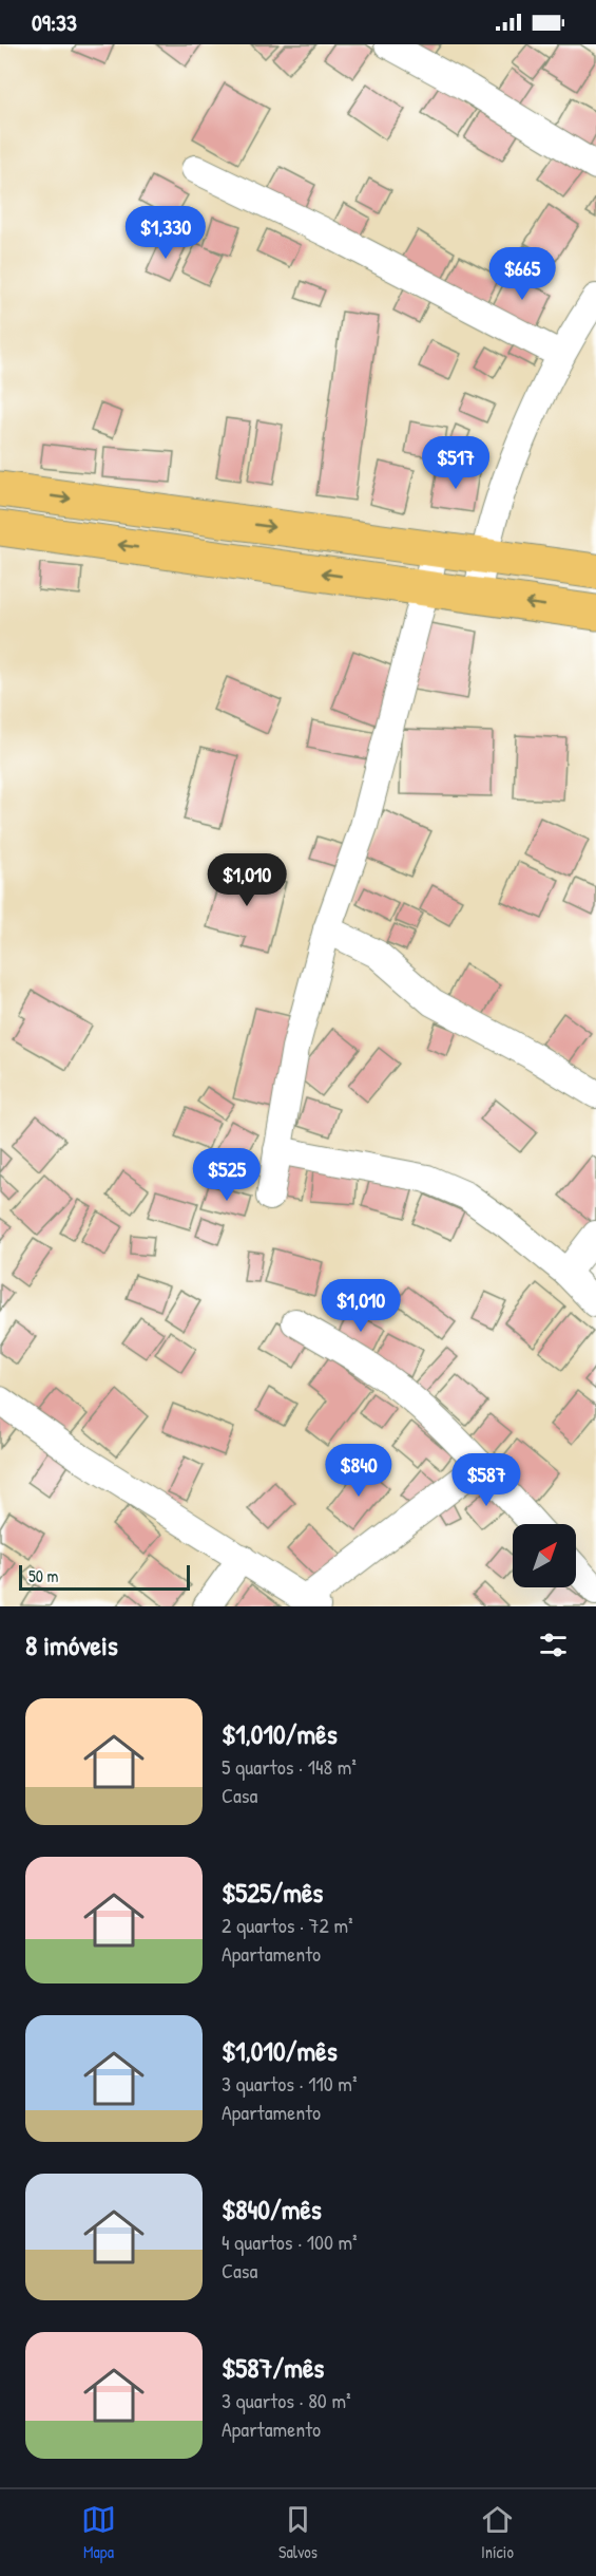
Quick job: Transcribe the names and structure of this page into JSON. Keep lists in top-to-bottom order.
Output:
{
  "scale_bar": "50 m",
  "north": "top right",
  "page": {
    "status": "09:33",
    "price": [
      "$1,330",
      "$665",
      "$517",
      "$1,010",
      "$525",
      "$1,010",
      "$840",
      "$587"
    ],
    "scale": "50 m",
    "heading": "8 imóveis",
    "list": [
      {
        "name": "$1,010/mês",
        "note": "5 quartos · 148 m² · Casa"
      },
      {
        "name": "$525/mês",
        "note": "2 quartos · 72 m² · Apartamento"
      },
      {
        "name": "$1,010/mês",
        "note": "3 quartos · 110 m² · Apartamento"
      },
      {
        "name": "$840/mês",
        "note": "4 quartos · 100 m² · Casa"
      },
      {
        "name": "$587/mês",
        "note": "3 quartos · 80 m² · Apartamento"
      }
    ],
    "tabs": ["Mapa", "Salvos", "Início"]
  }
}
